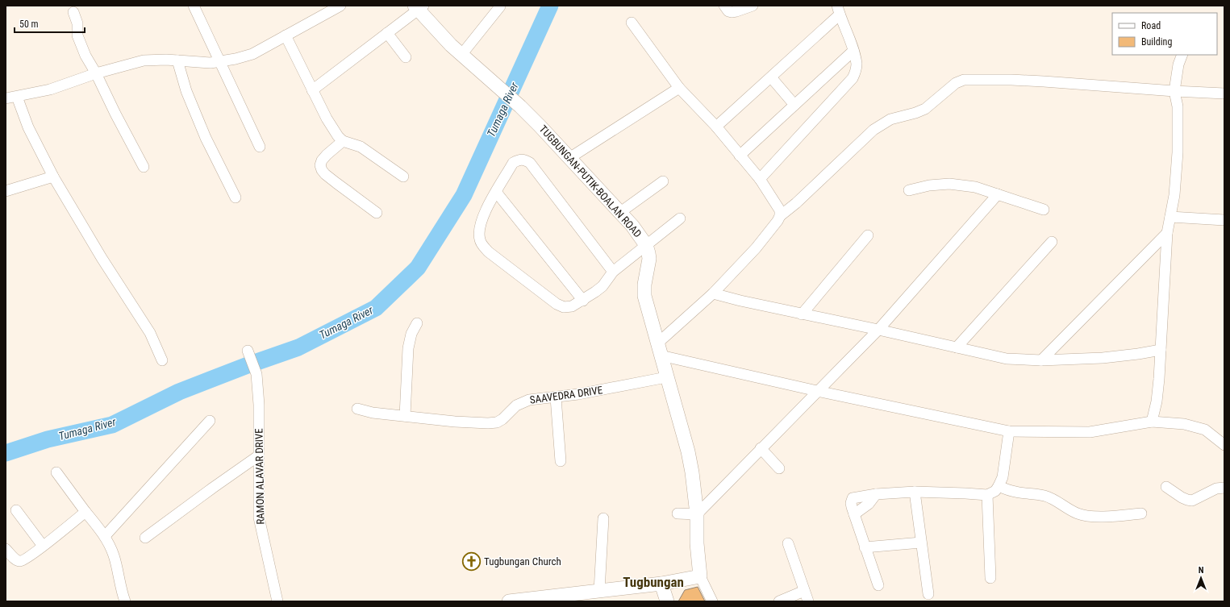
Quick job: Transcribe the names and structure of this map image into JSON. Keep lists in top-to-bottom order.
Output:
{
  "streets": {
    "main road": ["TUGBUNGAN-PUTIK-BOALAN ROAD"],
    "street": ["SAAVEDRA DRIVE", "RAMON ALAVAR DRIVE"]
  },
  "crossings": [
    ["TUGBUNGAN-PUTIK-BOALAN ROAD", "SAAVEDRA DRIVE"]
  ],
  "districts": ["Tugbungan"],
  "water": ["Tumaga River"],
  "places": {
    "church": ["Tugbungan Church"]
  },
  "legend": ["Road", "Building"],
  "scale_bar": "50 m",
  "north": "top"
}
